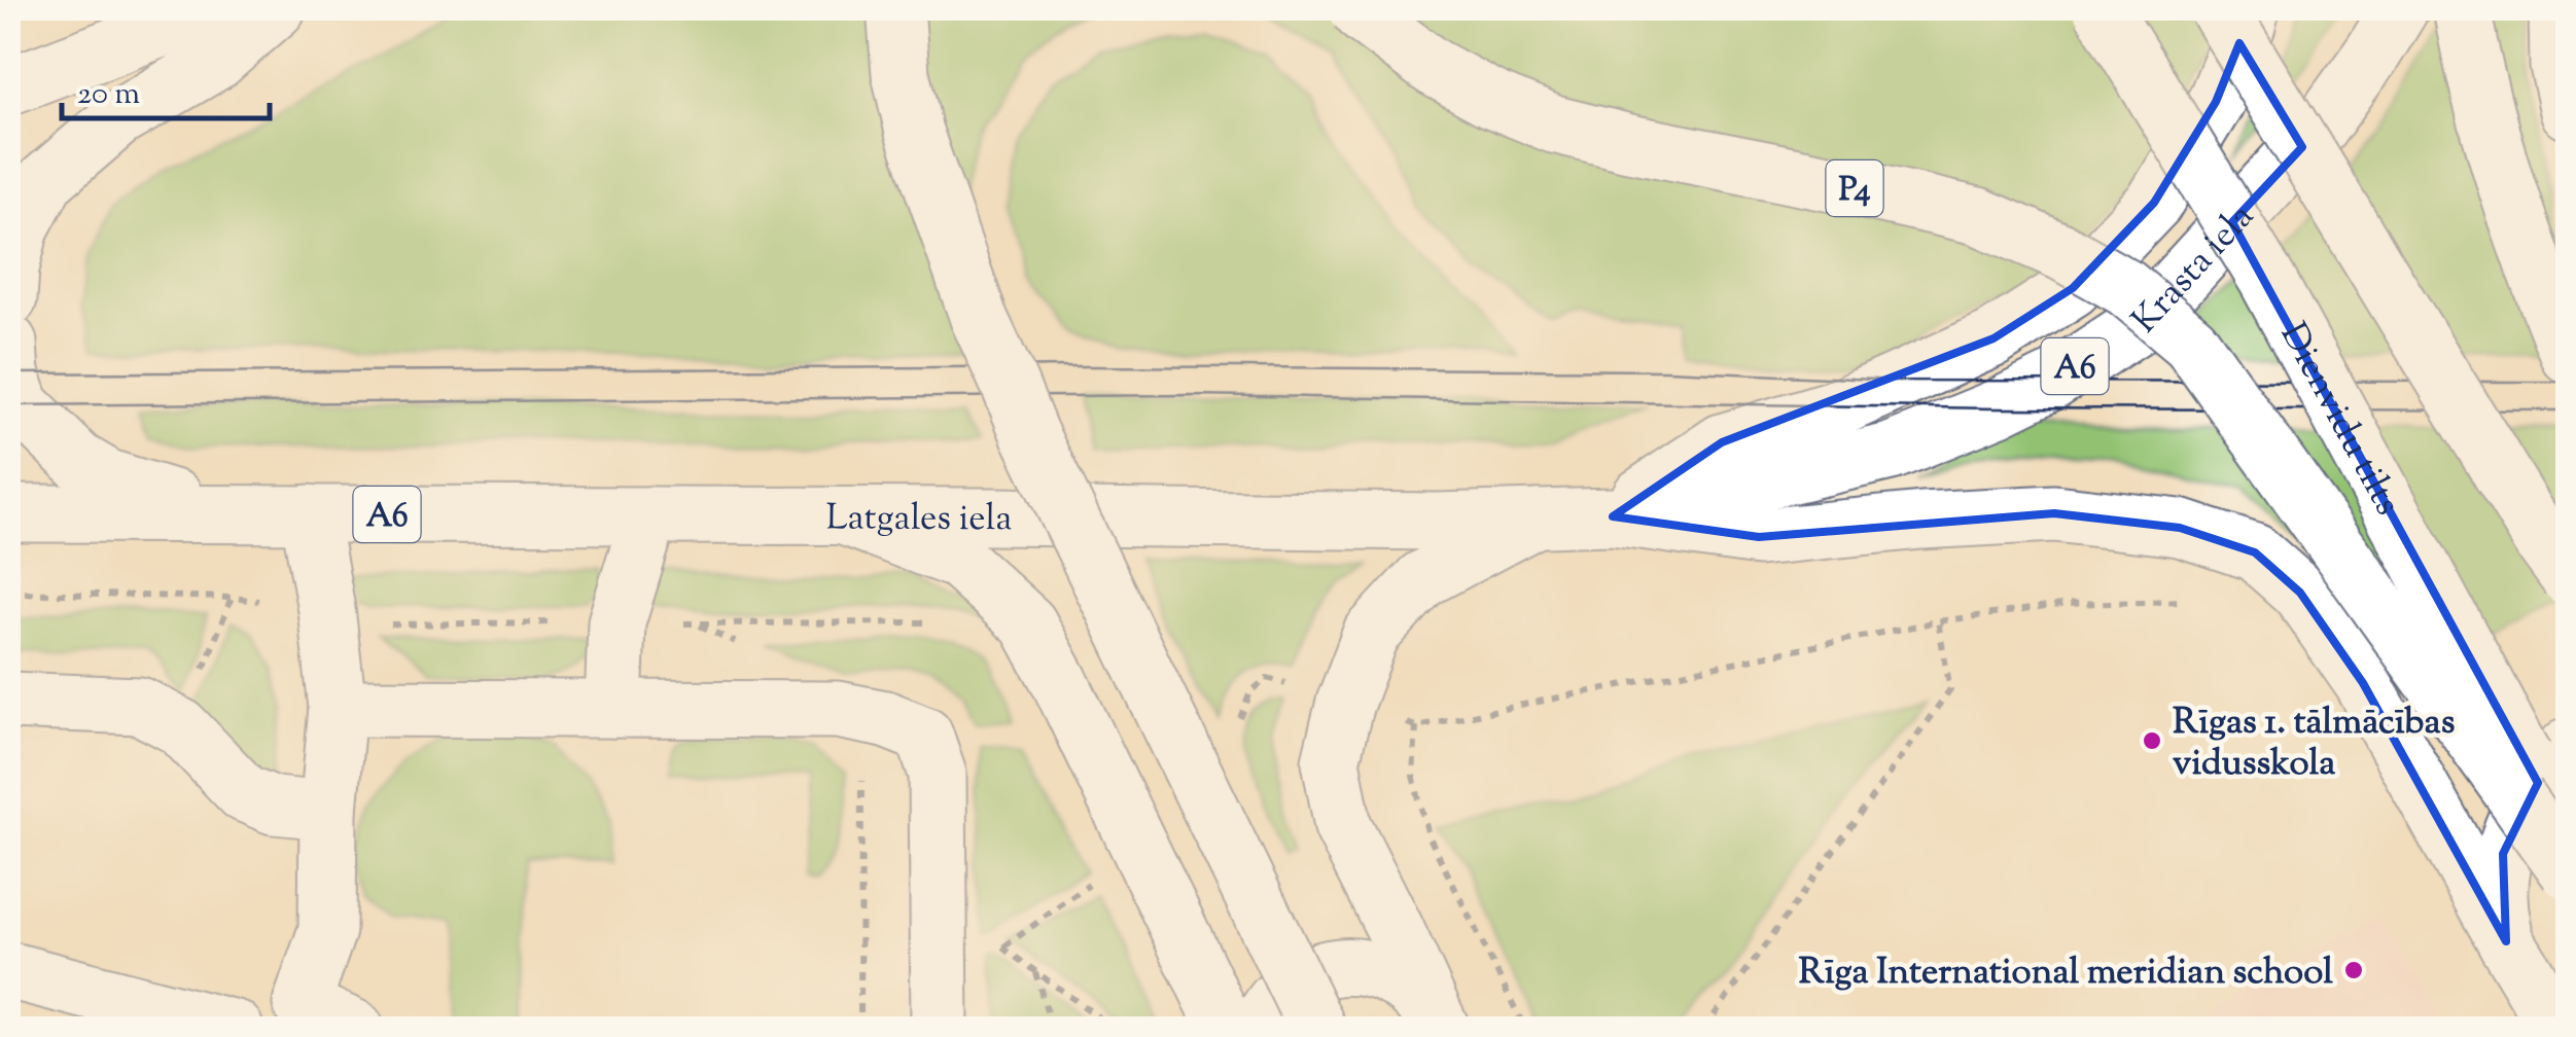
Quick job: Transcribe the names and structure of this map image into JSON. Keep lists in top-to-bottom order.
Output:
{
  "streets": {
    "main road": [
      "P4",
      "Krasta iela",
      "A6",
      "Dienvidu tilts",
      "Latgales iela"
    ]
  },
  "crossings": [
    ["Krasta iela", "Latgales iela"]
  ],
  "places": ["Rīgas 1. tālmācības vidusskola", "Rīga International meridian school"],
  "scale_bar": "20 m"
}
